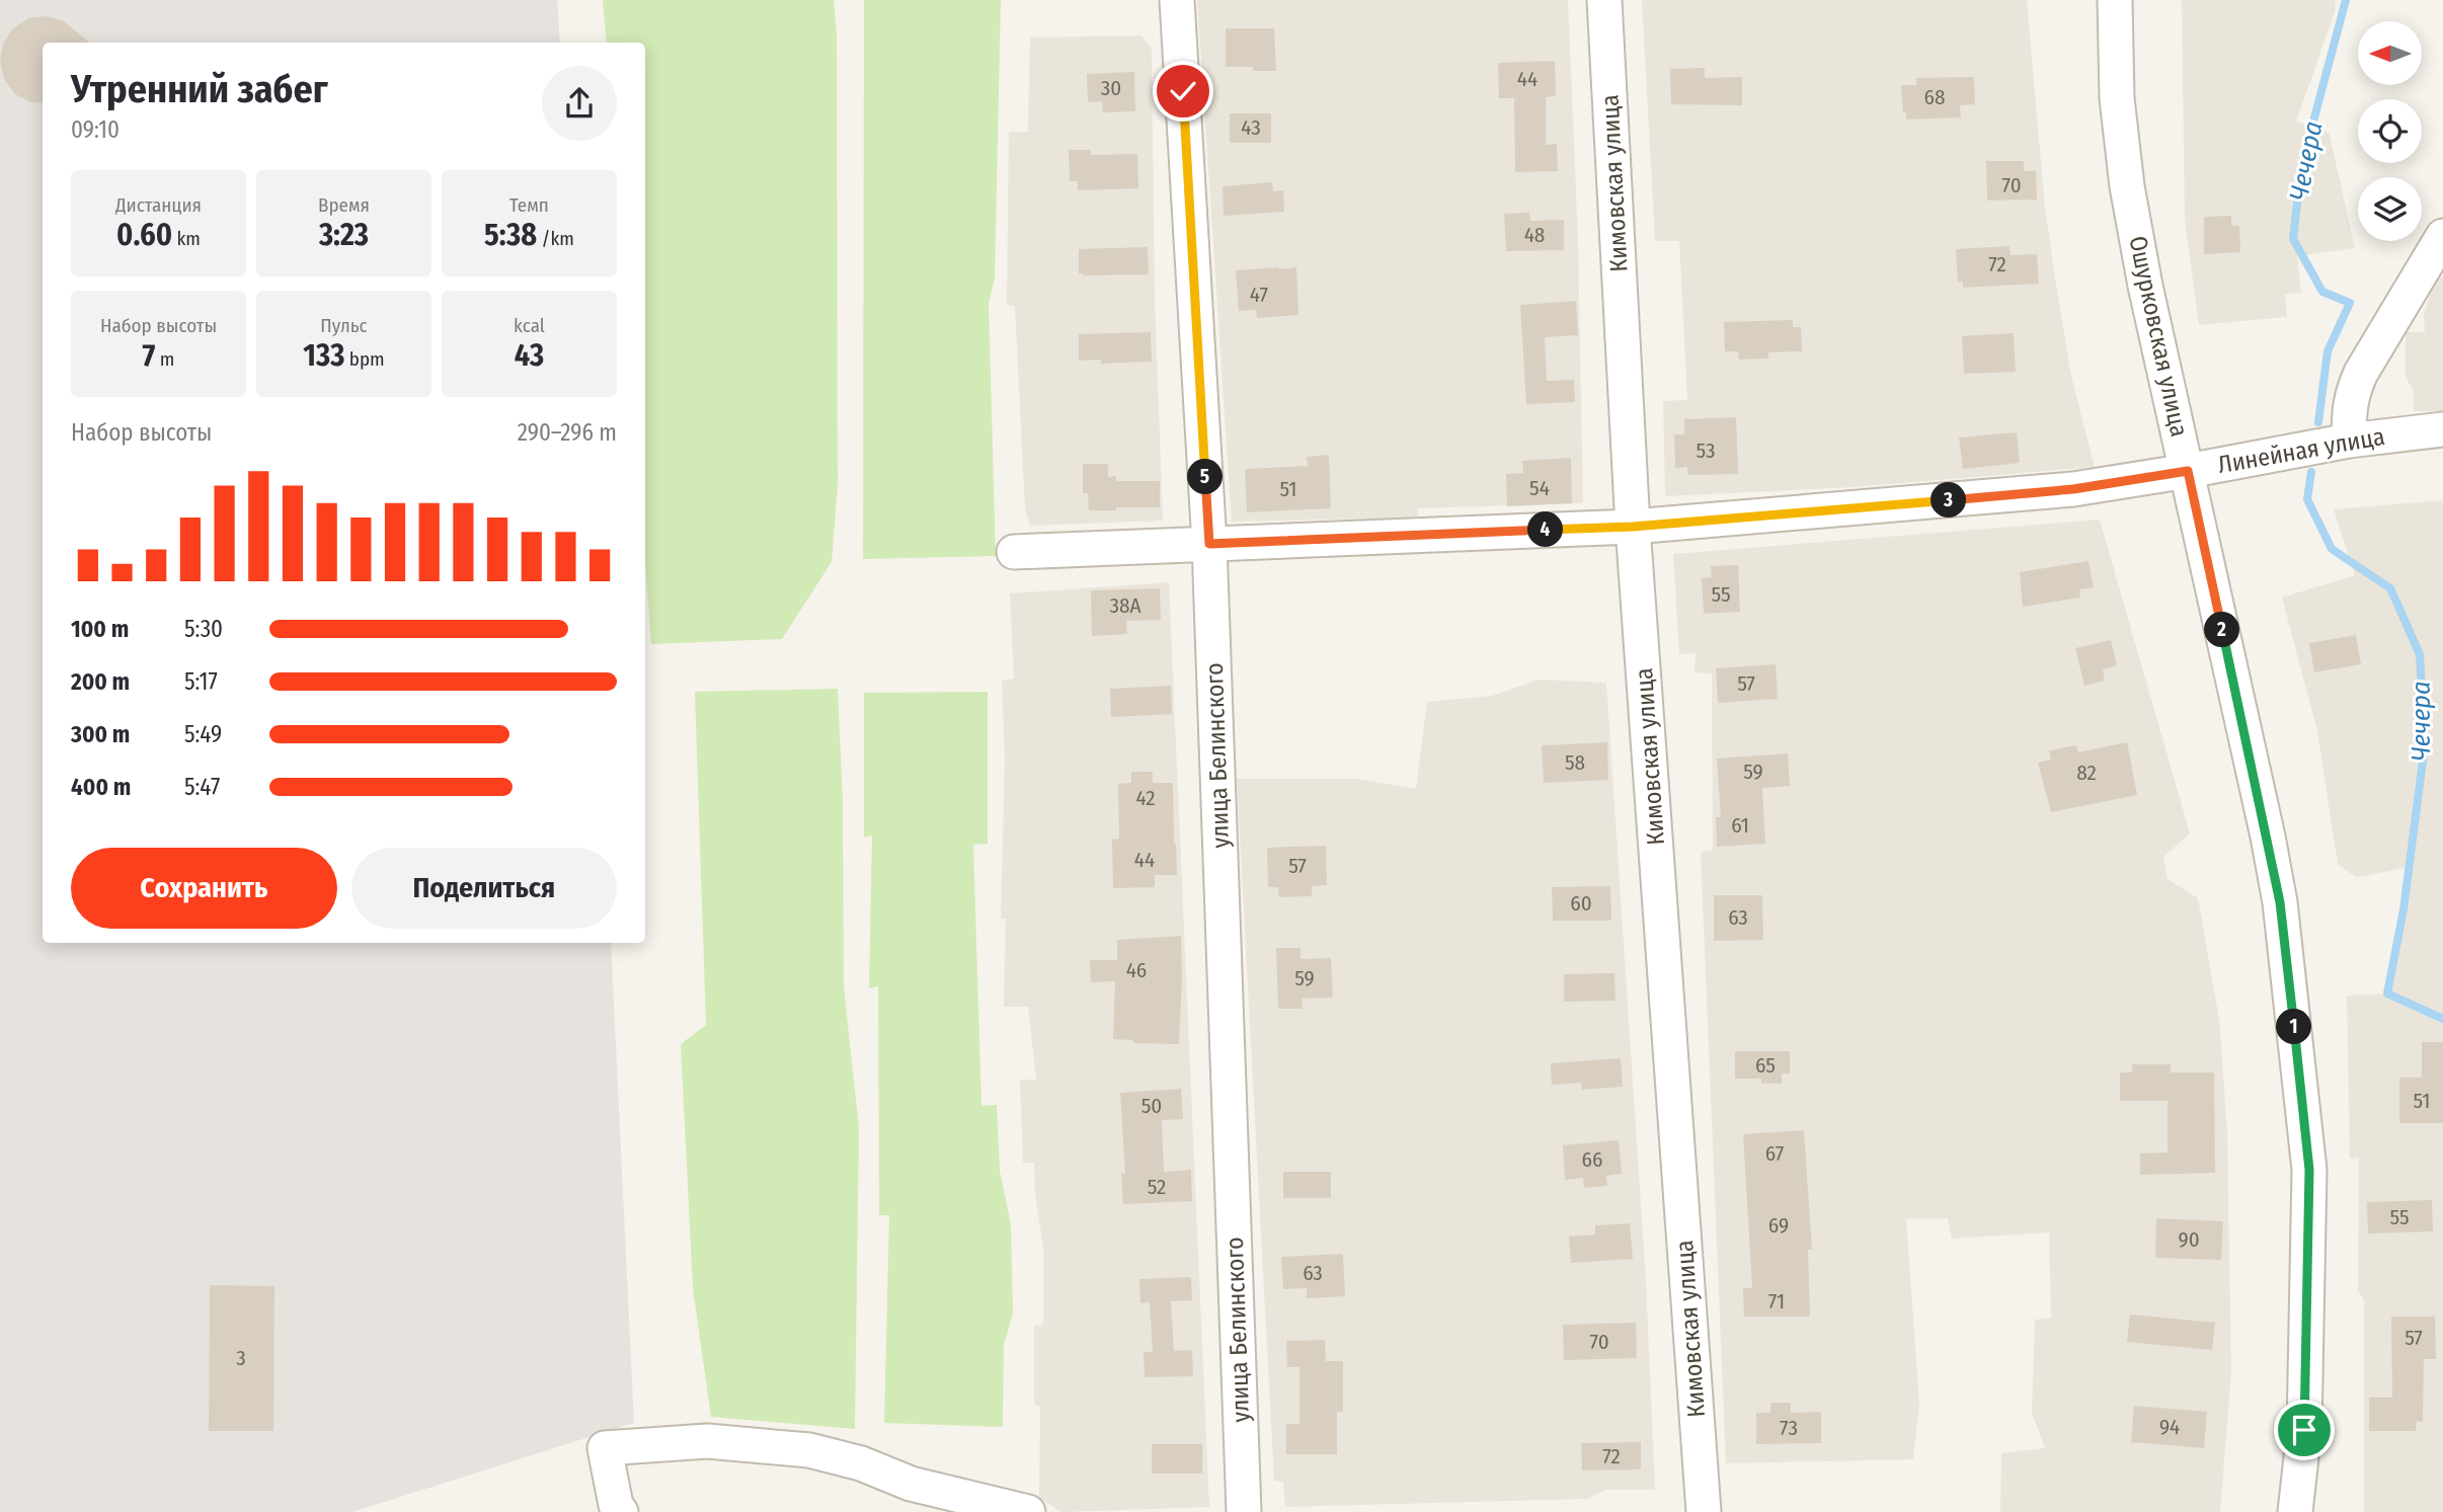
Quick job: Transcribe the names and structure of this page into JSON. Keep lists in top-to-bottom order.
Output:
{
  "streets": {
    "street": [
      "Кимовская улица",
      "Ошурковская улица",
      "Линейная улица",
      "улица Белинского"
    ]
  },
  "crossings": [
    ["Кимовская улица", "Линейная улица"],
    ["Ошурковская улица", "Линейная улица"],
    ["Линейная улица", "улица Белинского"]
  ],
  "water": ["Чечера"],
  "house_numbers": [
    "44",
    "30",
    "68",
    "43",
    "70",
    "48",
    "72",
    "47",
    "53",
    "54",
    "51",
    "55",
    "38А",
    "57",
    "58",
    "59",
    "82",
    "42",
    "61",
    "44",
    "57",
    "60",
    "63",
    "46",
    "59",
    "65",
    "51",
    "50",
    "67",
    "66",
    "52",
    "55",
    "69",
    "90",
    "63",
    "71",
    "57",
    "70",
    "3",
    "94",
    "73",
    "72"
  ],
  "north": "left",
  "page": {
    "heading": ["Утренний забег", "09:10"],
    "stats": [
      ["Дистанция", "0.60 km"],
      ["Время", "3:23"],
      ["Темп", "5:38 /km"],
      ["Набор высоты", "7 m"],
      ["Пульс", "133 bpm"],
      ["kcal", "43"]
    ],
    "chart": ["Набор высоты", "290–296 m"],
    "pins": [
      "5",
      "3",
      "4",
      "2",
      "1"
    ],
    "list": [
      {
        "name": "100 m",
        "note": "5:30"
      },
      {
        "name": "200 m",
        "note": "5:17"
      },
      {
        "name": "300 m",
        "note": "5:49"
      },
      {
        "name": "400 m",
        "note": "5:47"
      }
    ],
    "buttons": ["Сохранить", "Поделиться"]
  }
}
